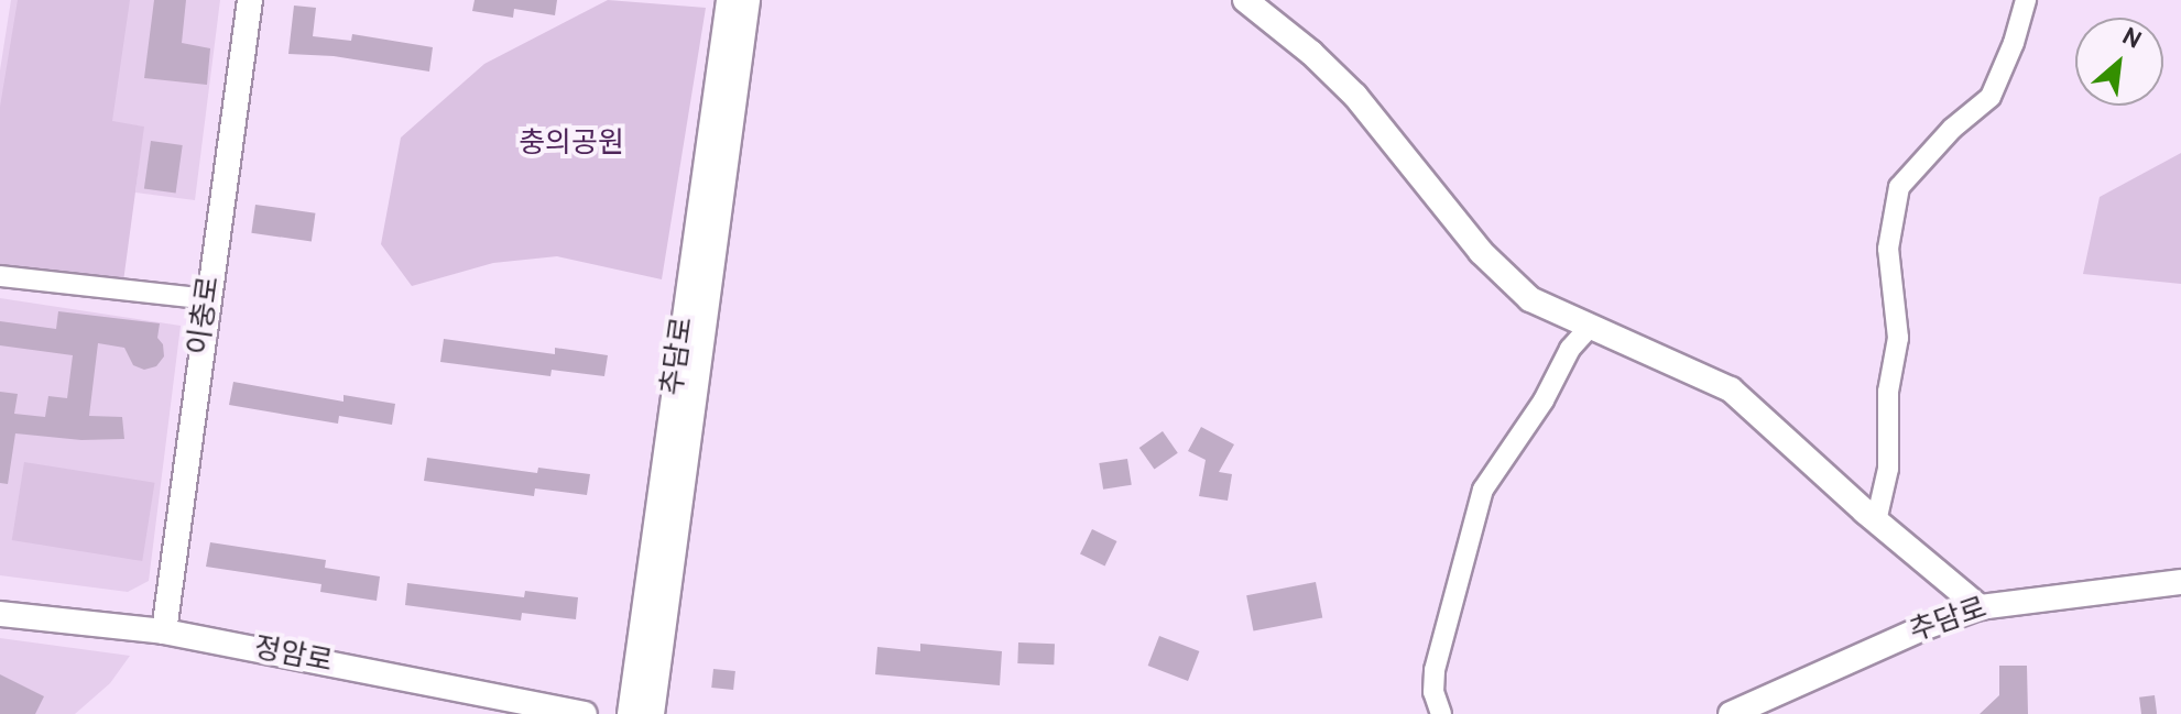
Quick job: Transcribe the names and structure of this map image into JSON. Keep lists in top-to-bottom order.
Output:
{
  "streets": {
    "street": ["이충로", "추담로", "정암로"]
  },
  "crossings": [
    ["이충로", "정암로"]
  ],
  "parks": ["충의공원"],
  "north": "top right"
}
